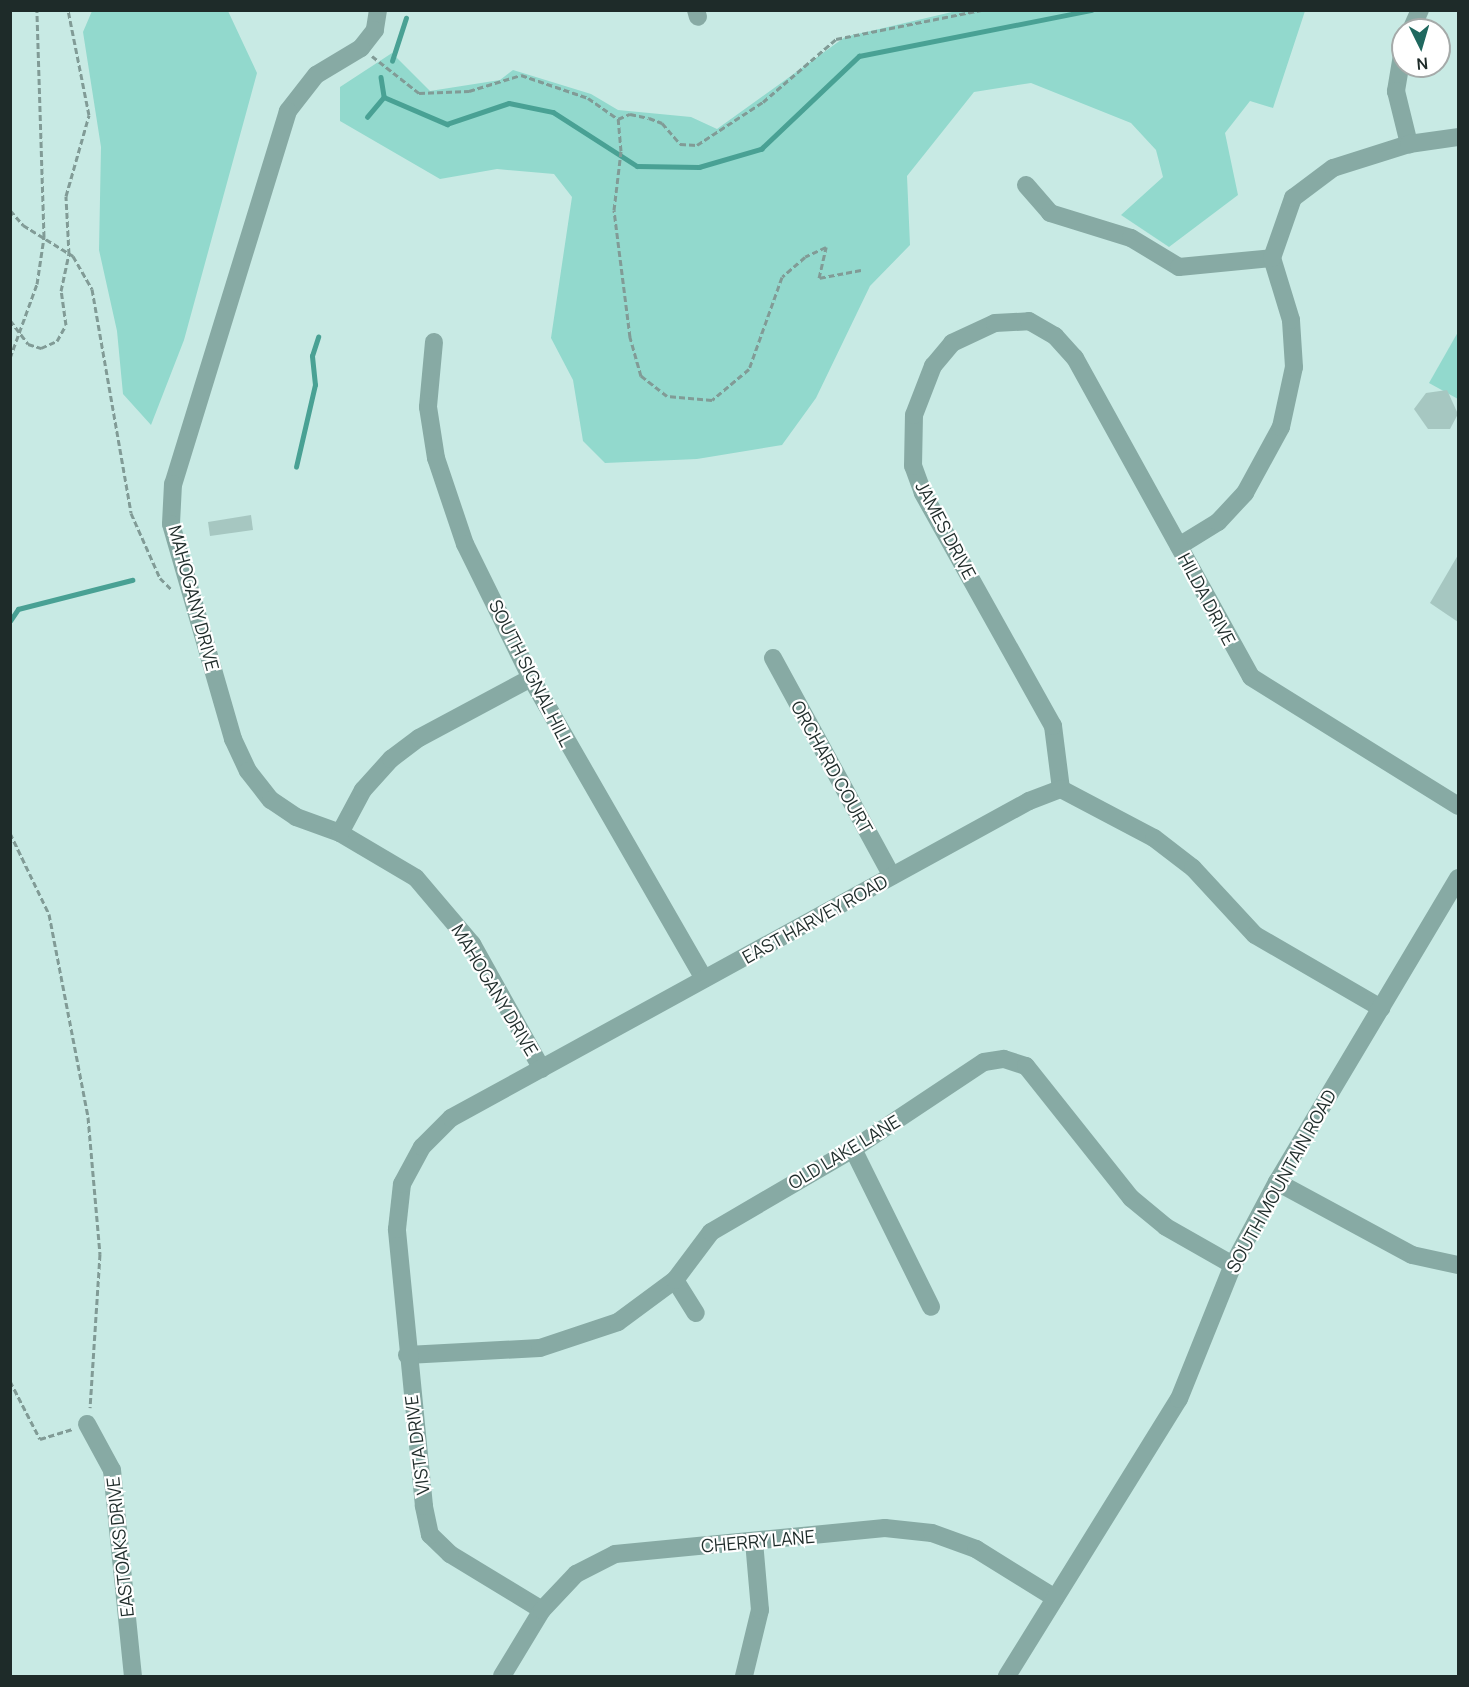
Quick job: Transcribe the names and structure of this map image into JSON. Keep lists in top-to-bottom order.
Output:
{
  "streets": {
    "street": [
      "JAMES DRIVE",
      "MAHOGANY DRIVE",
      "HILDA DRIVE",
      "SOUTH SIGNAL HILL",
      "ORCHARD COURT",
      "EAST HARVEY ROAD",
      "OLD LAKE LANE",
      "SOUTH MOUNTAIN ROAD",
      "VISTA DRIVE",
      "CHERRY LANE",
      "EASTOAKS DRIVE"
    ]
  },
  "crossings": [
    ["JAMES DRIVE", "HILDA DRIVE"],
    ["JAMES DRIVE", "EAST HARVEY ROAD"],
    ["MAHOGANY DRIVE", "EAST HARVEY ROAD"],
    ["SOUTH SIGNAL HILL", "EAST HARVEY ROAD"],
    ["ORCHARD COURT", "EAST HARVEY ROAD"],
    ["EAST HARVEY ROAD", "OLD LAKE LANE"],
    ["EAST HARVEY ROAD", "VISTA DRIVE"],
    ["OLD LAKE LANE", "SOUTH MOUNTAIN ROAD"],
    ["OLD LAKE LANE", "VISTA DRIVE"],
    ["SOUTH MOUNTAIN ROAD", "CHERRY LANE"],
    ["VISTA DRIVE", "CHERRY LANE"]
  ],
  "north": "bottom"
}
